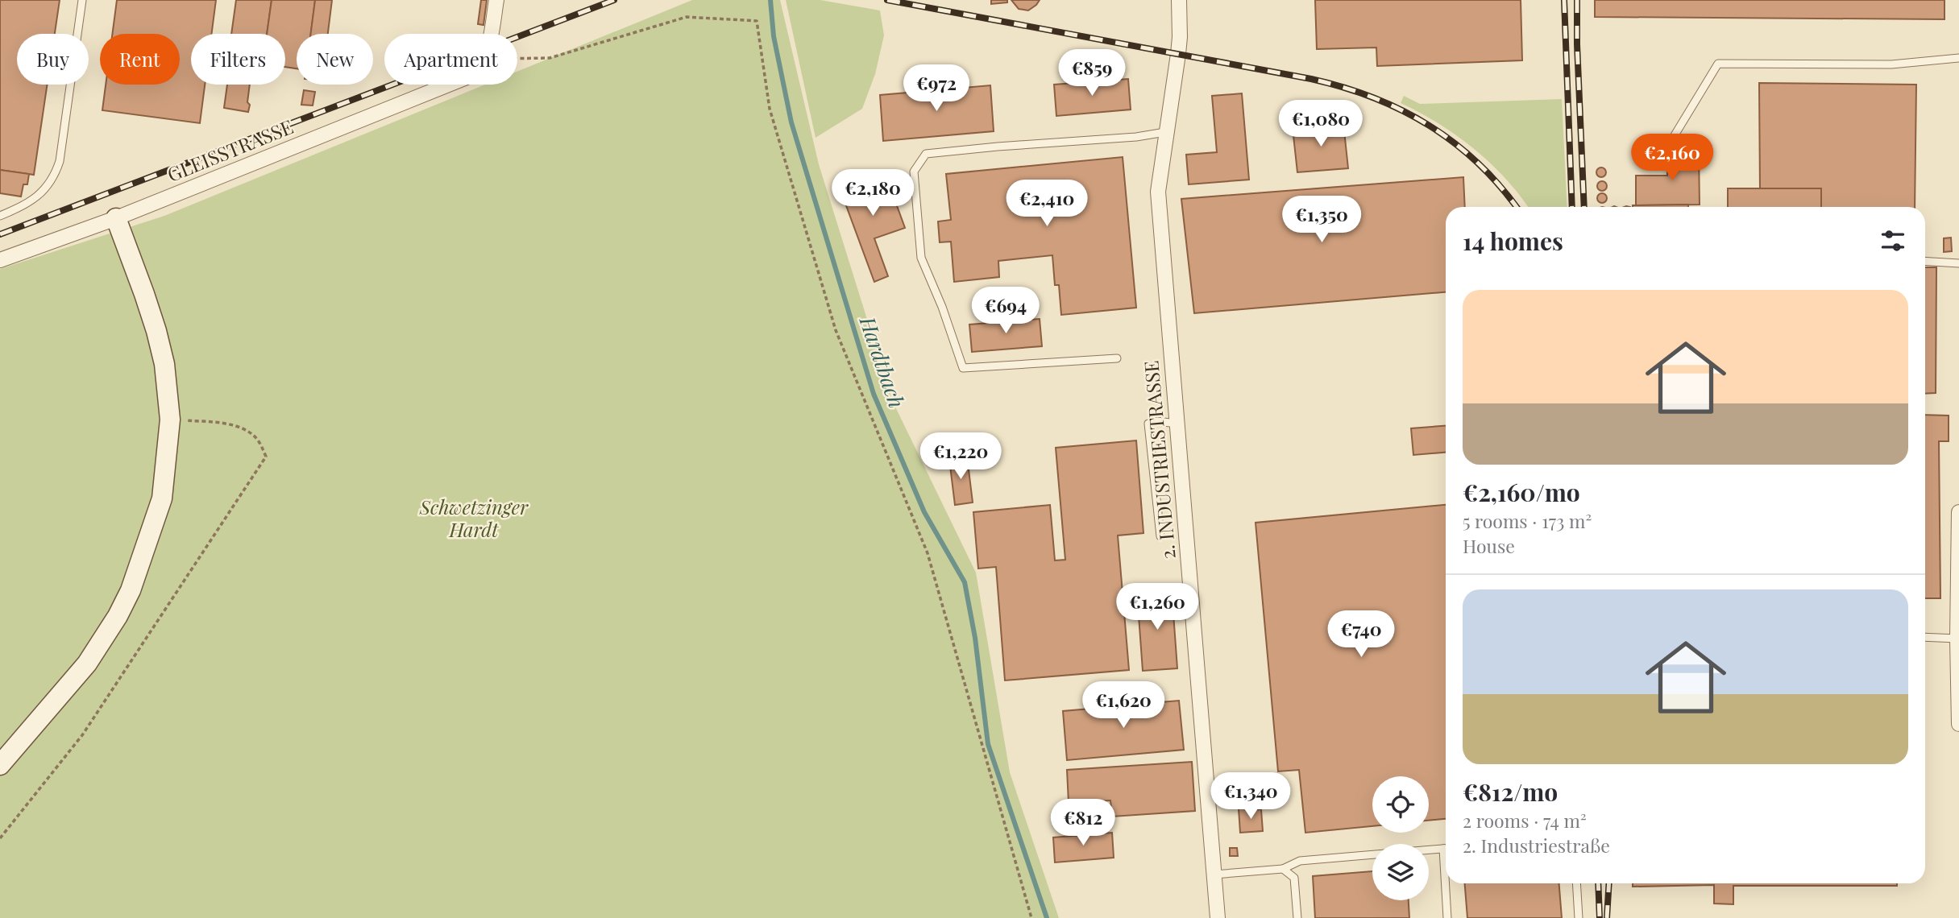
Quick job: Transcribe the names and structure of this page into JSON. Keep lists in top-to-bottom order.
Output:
{
  "streets": {
    "street": ["GLEISSTRASSE", "2. INDUSTRIESTRASSE"]
  },
  "water": ["Hardtbach"],
  "parks": ["Schwetzinger Hardt"],
  "page": {
    "chip": [
      "Buy",
      "Rent",
      "Filters",
      "New",
      "Apartment"
    ],
    "price": [
      "€859",
      "€972",
      "€1,080",
      "€2,160",
      "€2,180",
      "€2,410",
      "€1,350",
      "€694",
      "€1,220",
      "€1,260",
      "€740",
      "€1,620",
      "€1,340",
      "€812"
    ],
    "heading": "14 homes",
    "list": [
      {
        "name": "€2,160/mo",
        "note": "5 rooms · 173 m² · House"
      },
      {
        "name": "€812/mo",
        "note": "2 rooms · 74 m² · 2. Industriestraße"
      }
    ]
  }
}
